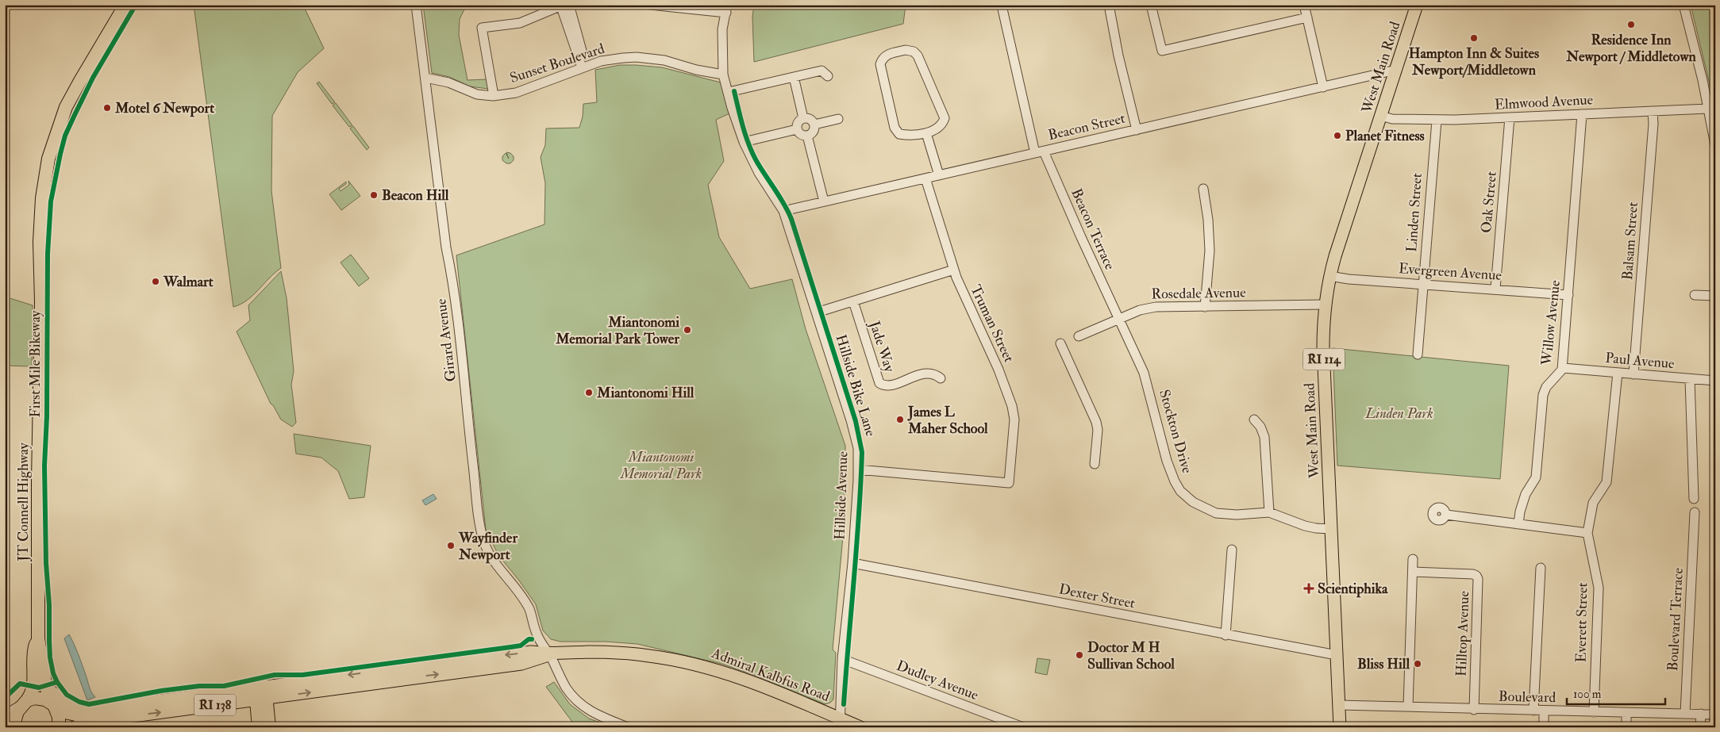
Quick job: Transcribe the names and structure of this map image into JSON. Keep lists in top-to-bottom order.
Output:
{
  "streets": {
    "highway": ["JT Connell Highway", "Admiral Kalbfus Road", "RI 138"],
    "main road": ["West Main Road", "RI 114"],
    "street": [
      "Sunset Boulevard",
      "Elmwood Avenue",
      "Beacon Street",
      "Oak Street",
      "Linden Street",
      "Beacon Terrace",
      "Balsam Street",
      "Evergreen Avenue",
      "Rosedale Avenue",
      "Willow Avenue",
      "Truman Street",
      "Girard Avenue",
      "Jade Way",
      "Paul Avenue",
      "Stockton Drive",
      "Hillside Avenue",
      "Dexter Street",
      "Boulevard Terrace",
      "Everett Street",
      "Hilltop Avenue",
      "Dudley Avenue",
      "Boulevard"
    ],
    "cycle path": ["First Mile Bikeway", "Hillside Bike Lane"]
  },
  "crossings": [
    ["Sunset Boulevard", "Girard Avenue"],
    ["Sunset Boulevard", "Hillside Avenue"],
    ["West Main Road", "Elmwood Avenue"],
    ["West Main Road", "Beacon Street"],
    ["West Main Road", "Evergreen Avenue"],
    ["West Main Road", "Rosedale Avenue"],
    ["West Main Road", "Stockton Drive"],
    ["West Main Road", "Dexter Street"],
    ["West Main Road", "Boulevard"],
    ["Elmwood Avenue", "Oak Street"],
    ["Elmwood Avenue", "Linden Street"],
    ["Elmwood Avenue", "Balsam Street"],
    ["Elmwood Avenue", "Willow Avenue"],
    ["Beacon Street", "Beacon Terrace"],
    ["Beacon Street", "Truman Street"],
    ["Beacon Street", "Hillside Avenue"],
    ["Oak Street", "Evergreen Avenue"],
    ["Linden Street", "Evergreen Avenue"],
    ["Beacon Terrace", "Rosedale Avenue"],
    ["Beacon Terrace", "Stockton Drive"],
    ["Balsam Street", "Paul Avenue"],
    ["Evergreen Avenue", "Willow Avenue"],
    ["Rosedale Avenue", "Stockton Drive"],
    ["Willow Avenue", "Paul Avenue"],
    ["Truman Street", "Hillside Avenue"],
    ["Girard Avenue", "Admiral Kalbfus Road"],
    ["Paul Avenue", "Everett Street"],
    ["Hillside Avenue", "Dexter Street"],
    ["Hillside Avenue", "Admiral Kalbfus Road"],
    ["Hillside Avenue", "Dudley Avenue"],
    ["JT Connell Highway", "Admiral Kalbfus Road"],
    ["JT Connell Highway", "RI 138"],
    ["Boulevard Terrace", "Boulevard"],
    ["Everett Street", "Boulevard"],
    ["Hilltop Avenue", "Boulevard"],
    ["Admiral Kalbfus Road", "RI 138"]
  ],
  "parks": ["Linden Park", "Miantonomi Memorial Park"],
  "places": {
    "other": [
      "Residence Inn Newport / Middletown",
      "Hampton Inn & Suites Newport/Middletown",
      "Motel 6 Newport",
      "Planet Fitness",
      "Beacon Hill",
      "Walmart",
      "Miantonomi Memorial Park Tower",
      "Miantonomi Hill",
      "James L Maher School",
      "Wayfinder Newport",
      "Doctor M H Sullivan School",
      "Bliss Hill"
    ],
    "health": ["Scientiphika"]
  },
  "scale_bar": "100 m"
}
